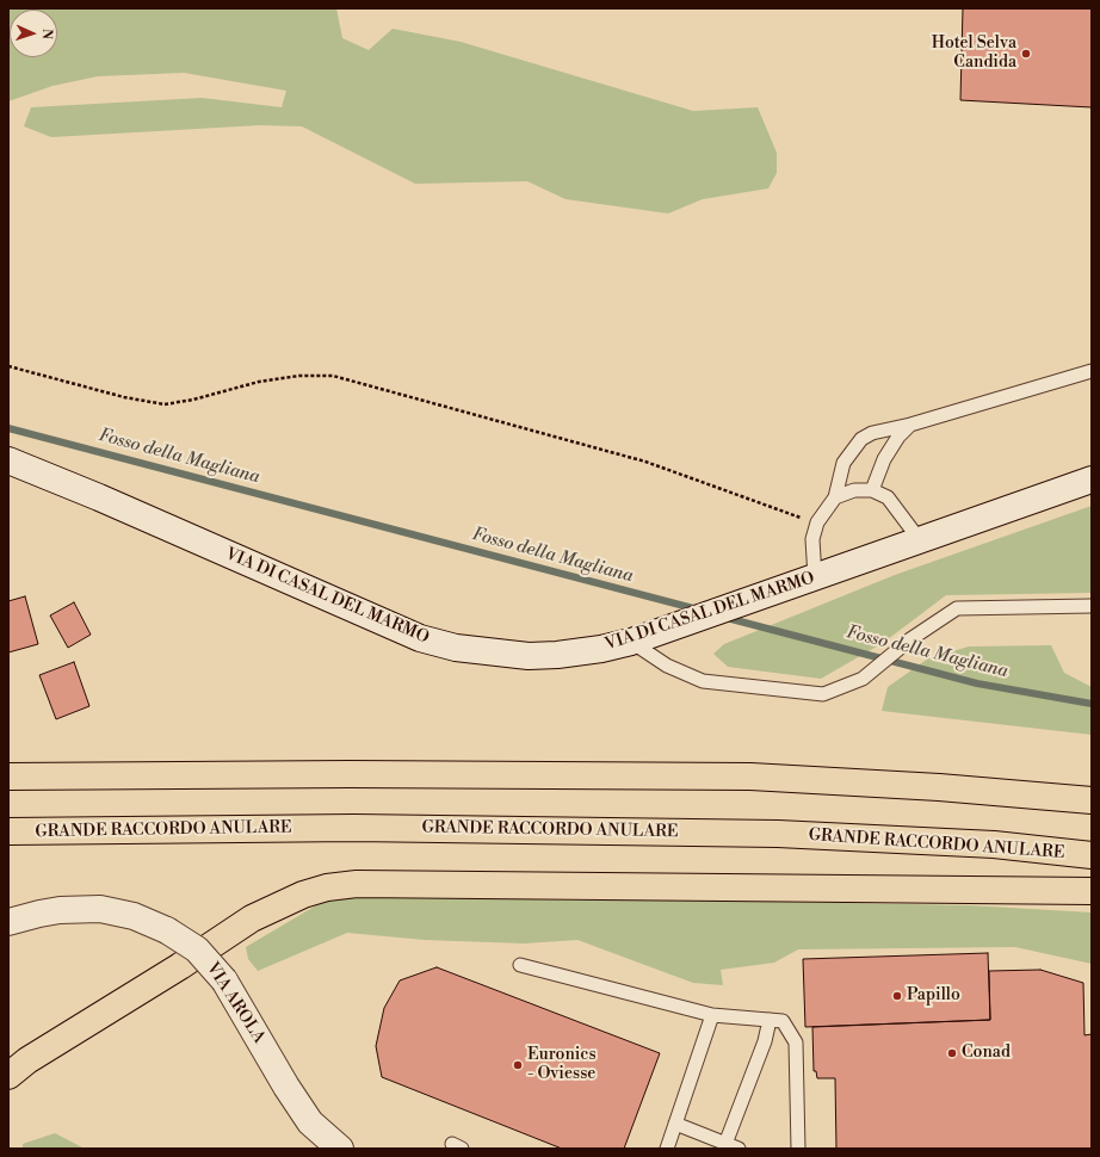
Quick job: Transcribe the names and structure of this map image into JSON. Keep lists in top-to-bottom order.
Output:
{
  "streets": {
    "highway": ["GRANDE RACCORDO ANULARE"],
    "main road": ["VIA DI CASAL DEL MARMO", "VIA AROLA"]
  },
  "water": ["Fosso della Magliana"],
  "places": [
    "Hotel Selva Candida",
    "Papillo",
    "Conad",
    "Euronics - Oviesse"
  ],
  "north": "right"
}
